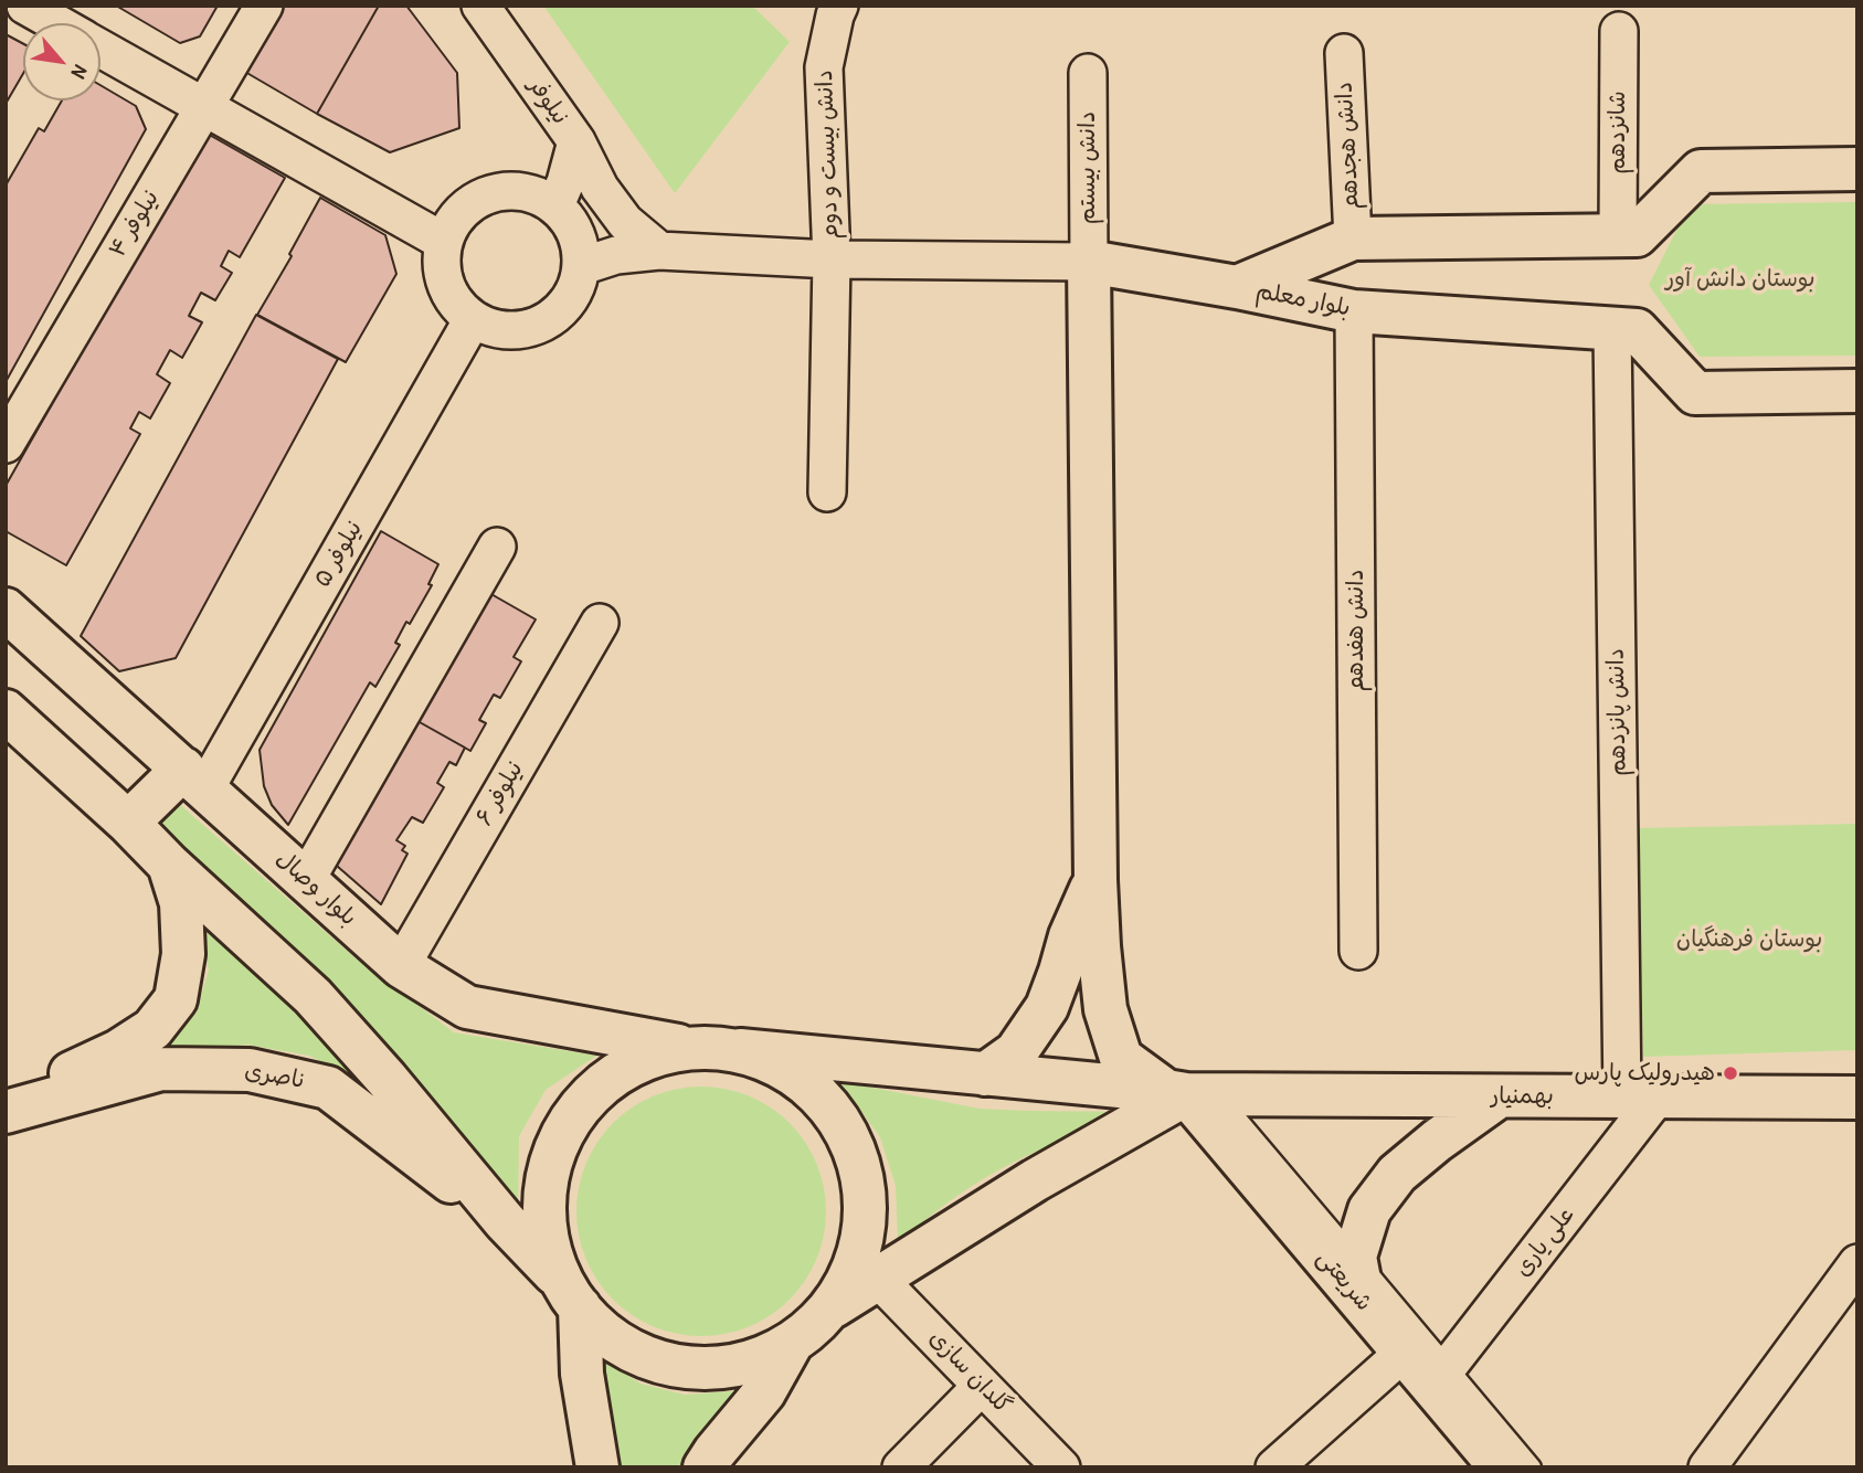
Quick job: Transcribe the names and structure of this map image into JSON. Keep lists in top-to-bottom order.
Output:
{
  "streets": {
    "main road": [
      "بلوار معلم",
      "بلوار وصال",
      "ناصری",
      "بهمنیار",
      "شریعتی"
    ],
    "street": [
      "نيلوفر",
      "شانزدهم",
      "دانش هجدهم",
      "دانش بیست و دوم",
      "دانش بیستم",
      "نیلوفر ۴",
      "نیلوفر ۵",
      "دانش هفدهم",
      "دانش پانزدهم",
      "نیلوفر ۶",
      "علی یاری",
      "گلدان سازی"
    ]
  },
  "crossings": [
    ["نيلوفر", "نیلوفر ۵"],
    ["شانزدهم", "بلوار معلم"],
    ["دانش هجدهم", "بلوار معلم"],
    ["دانش بیستم", "شریعتی"],
    ["بلوار معلم", "دانش هفدهم"],
    ["بلوار معلم", "دانش پانزدهم"],
    ["نیلوفر ۵", "بلوار وصال"],
    ["دانش پانزدهم", "بهمنیار"],
    ["دانش پانزدهم", "علی یاری"],
    ["نیلوفر ۶", "بلوار وصال"],
    ["بلوار وصال", "بهمنیار"],
    ["بهمنیار", "علی یاری"],
    ["بهمنیار", "شریعتی"],
    ["علی یاری", "شریعتی"]
  ],
  "parks": ["بوستان دانش آور", "بوستان فرهنگیان"],
  "places": ["هیدرولیک پارس"],
  "north": "bottom right"
}
